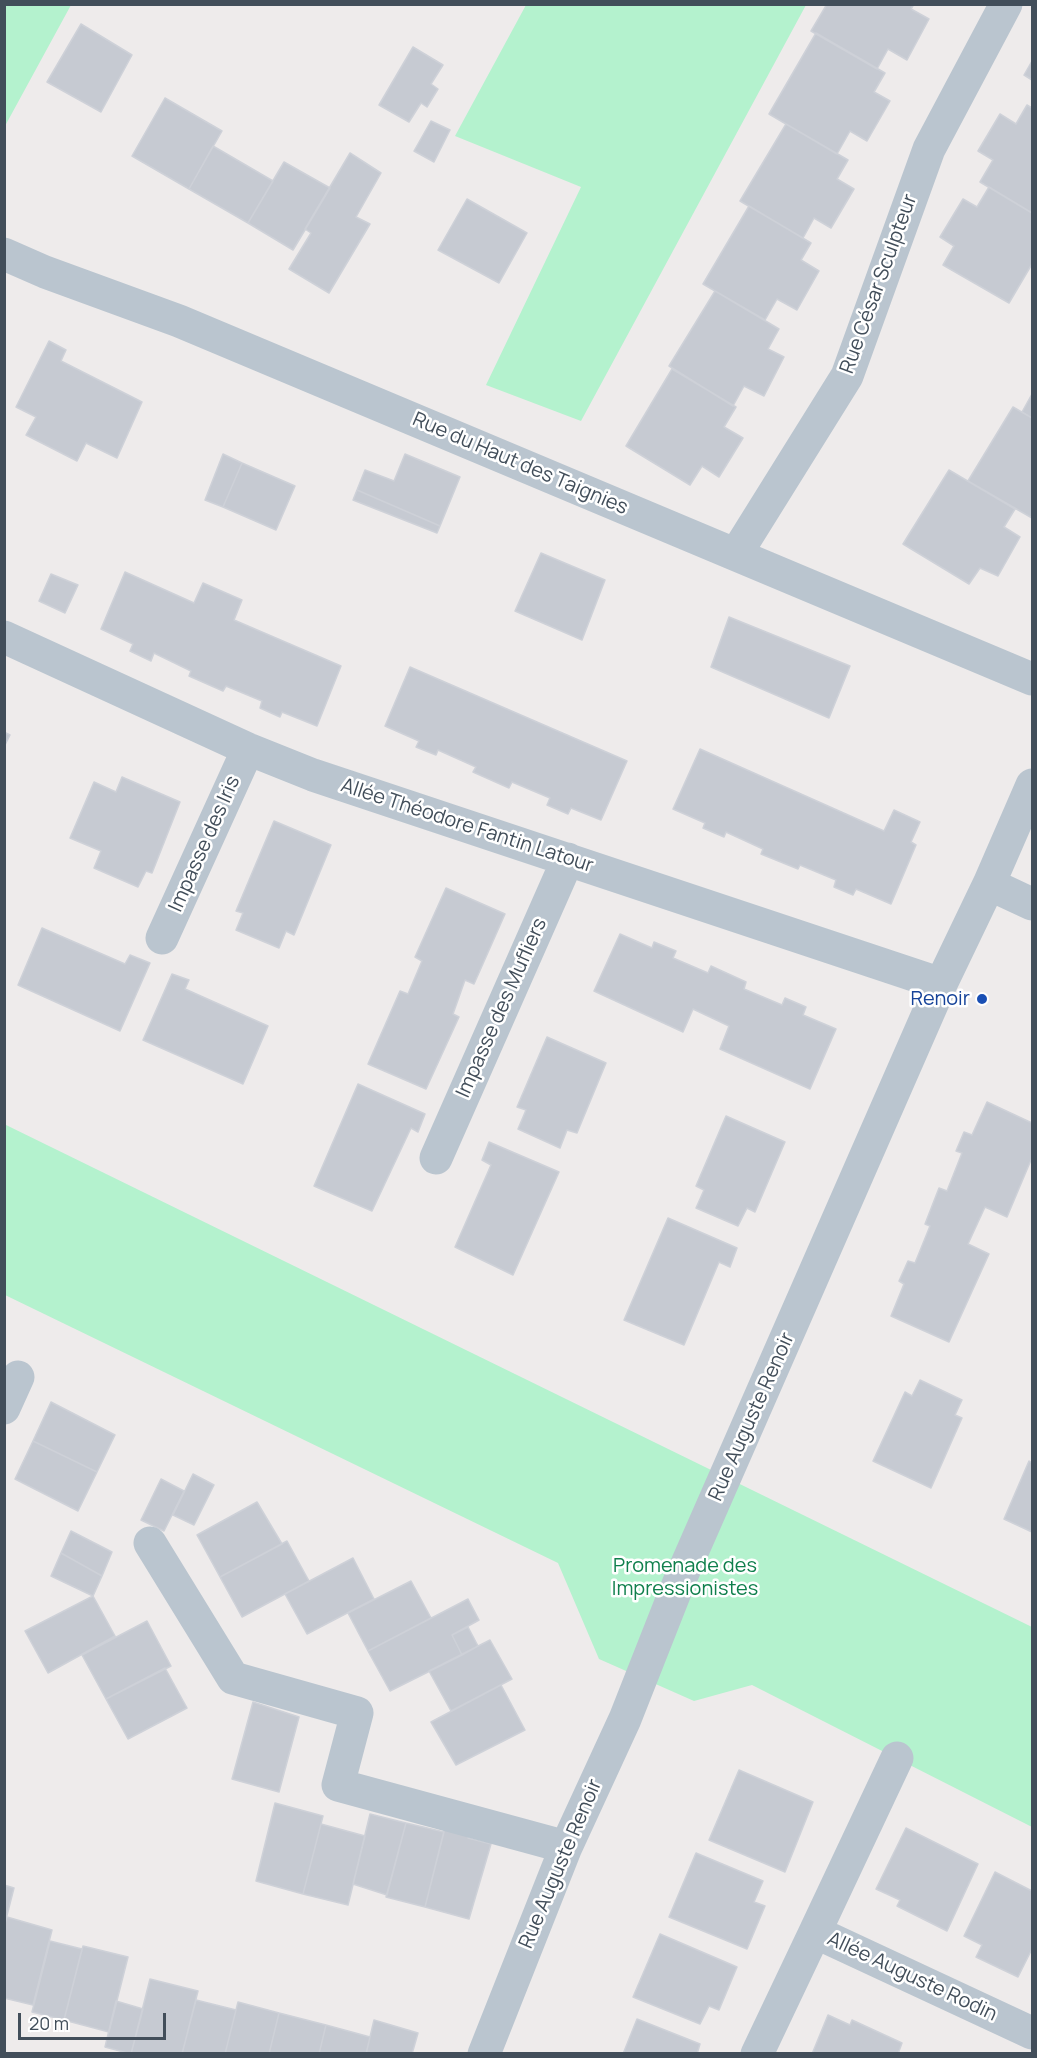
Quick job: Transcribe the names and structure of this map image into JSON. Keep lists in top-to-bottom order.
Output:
{
  "streets": {
    "street": [
      "Rue César Sculpteur",
      "Rue du Haut des Taignies",
      "Allée Théodore Fantin Latour",
      "Impasse des Iris",
      "Impasse des Mufliers",
      "Rue Auguste Renoir",
      "Allée Auguste Rodin"
    ]
  },
  "crossings": [
    ["Rue César Sculpteur", "Rue du Haut des Taignies"],
    ["Allée Théodore Fantin Latour", "Impasse des Iris"],
    ["Allée Théodore Fantin Latour", "Impasse des Mufliers"],
    ["Allée Théodore Fantin Latour", "Rue Auguste Renoir"]
  ],
  "parks": ["Promenade des Impressionistes"],
  "places": ["Renoir"],
  "scale_bar": "20 m"
}
